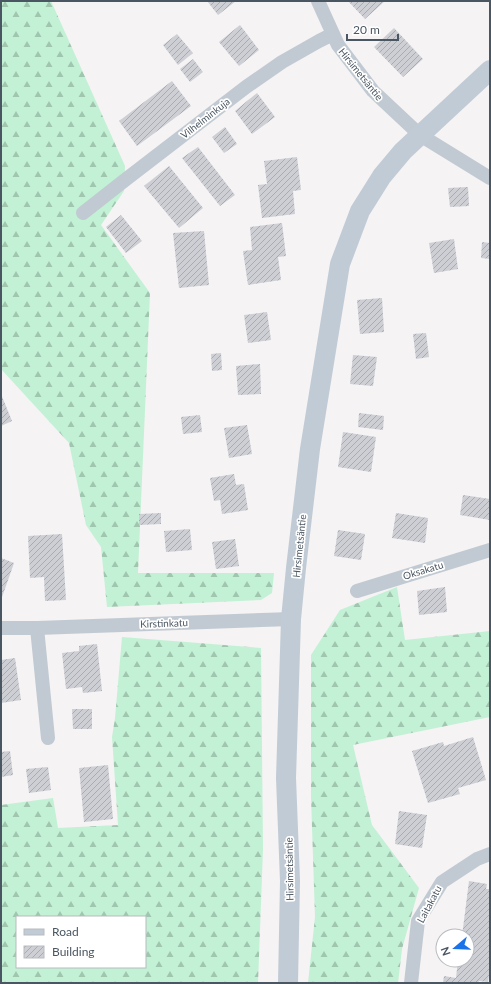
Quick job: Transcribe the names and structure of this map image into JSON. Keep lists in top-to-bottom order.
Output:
{
  "streets": {
    "street": [
      "Hirsimetsäntie",
      "Vilhelminkuja",
      "Oksakatu",
      "Kirstinkatu",
      "Laitakatu"
    ]
  },
  "crossings": [
    ["Hirsimetsäntie", "Vilhelminkuja"],
    ["Hirsimetsäntie", "Kirstinkatu"]
  ],
  "legend": ["Road", "Building"],
  "scale_bar": "20 m",
  "north": "left"
}
